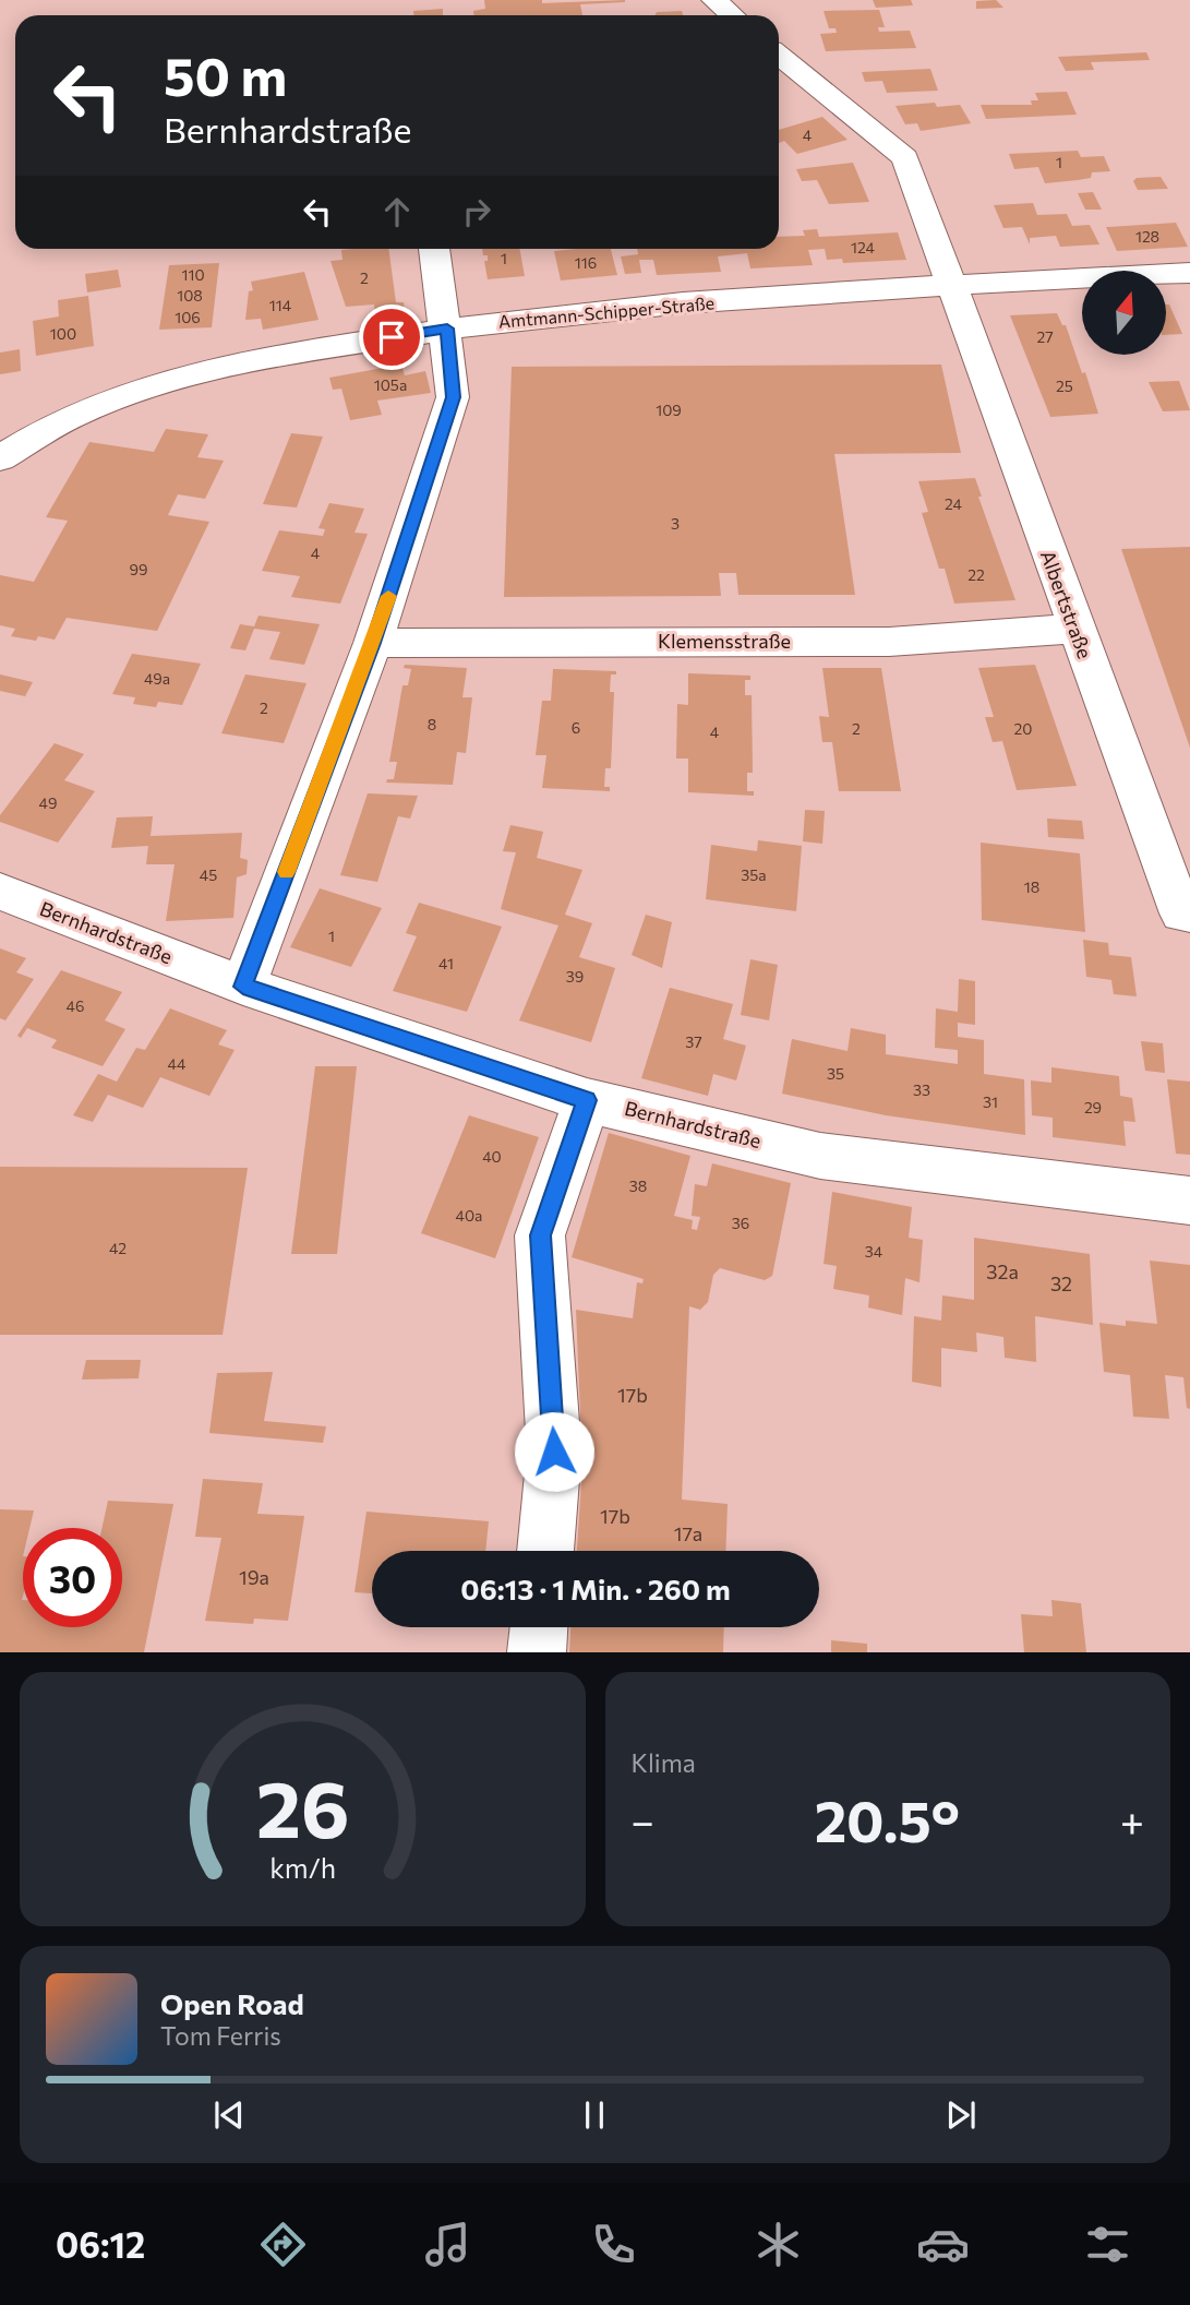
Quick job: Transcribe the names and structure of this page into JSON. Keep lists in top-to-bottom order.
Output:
{
  "streets": {
    "street": [
      "Amtmann-Schipper-Straße",
      "Albertstraße",
      "Klemensstraße",
      "Bernhardstraße"
    ]
  },
  "crossings": [
    ["Amtmann-Schipper-Straße", "Albertstraße"],
    ["Albertstraße", "Klemensstraße"]
  ],
  "house_numbers": [
    "4",
    "1",
    "128",
    "124",
    "1",
    "116",
    "110",
    "2",
    "108",
    "114",
    "106",
    "100",
    "27",
    "105a",
    "25",
    "109",
    "24",
    "3",
    "4",
    "99",
    "22",
    "49a",
    "2",
    "8",
    "6",
    "2",
    "20",
    "4",
    "49",
    "45",
    "35a",
    "18",
    "1",
    "41",
    "39",
    "46",
    "37",
    "44",
    "35",
    "33",
    "31",
    "29",
    "40",
    "38",
    "40a",
    "36",
    "42",
    "34",
    "32a",
    "32",
    "17b",
    "17b",
    "17a",
    "19a"
  ],
  "north": "top",
  "page": {
    "turn": ["50 m", "Bernhardstraße"],
    "limit": "30",
    "trip": "06:13 · 1 Min. · 260 m",
    "tile": "Klima",
    "heat": ["−", "20.5°", "+"],
    "song": ["Open Road", "Tom Ferris"],
    "tabs": "06:12",
    "gauge": ["26", "km/h"]
  }
}
